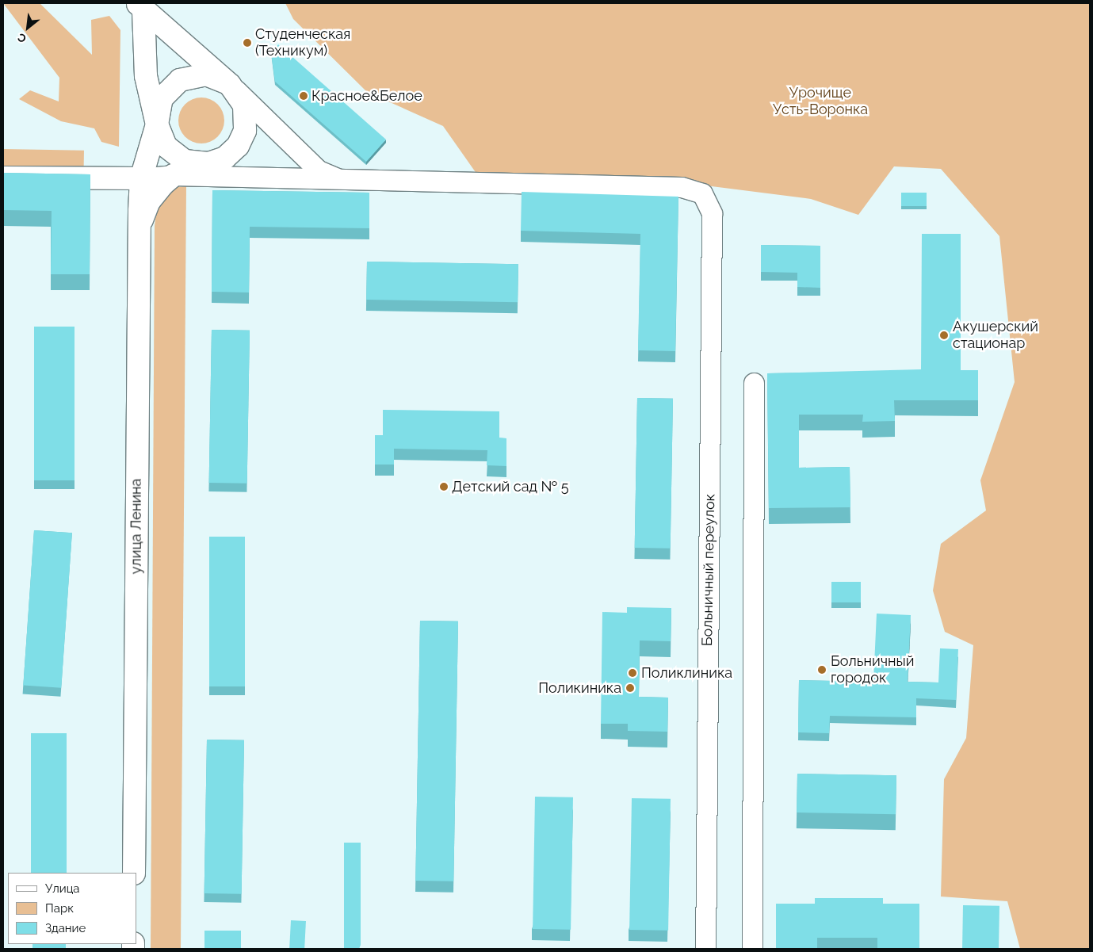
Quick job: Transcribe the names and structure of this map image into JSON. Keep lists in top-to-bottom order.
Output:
{
  "streets": {
    "main road": ["улица Ленина"],
    "street": ["Больничный переулок"]
  },
  "parks": ["Урочище Усть-Воронка"],
  "places": [
    "Студенческая (Техникум)",
    "Красное&Белое",
    "Акушерский стационар",
    "Детский сад № 5",
    "Больничный городок",
    "Поликлиника",
    "Поликиника"
  ],
  "legend": ["Улица", "Парк", "Здание"],
  "north": "bottom left"
}
